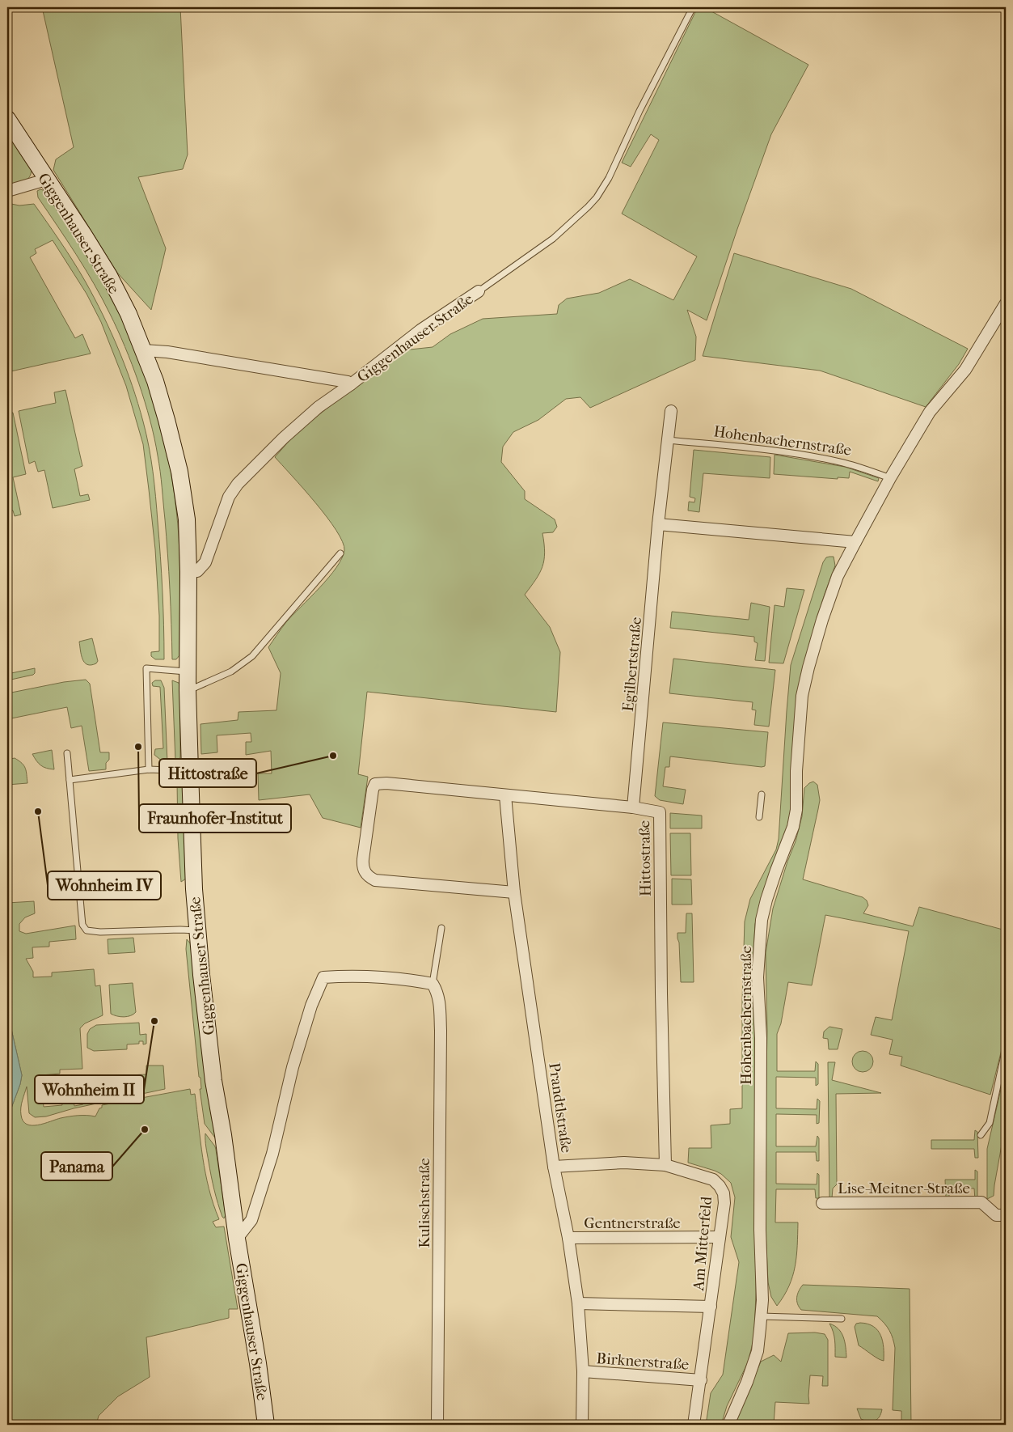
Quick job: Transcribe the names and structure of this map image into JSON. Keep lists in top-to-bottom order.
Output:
{
  "streets": {
    "main road": ["Giggenhauser Straße"],
    "street": [
      "Hohenbachernstraße",
      "Egilbertstraße",
      "Hittostraße",
      "Prandtlstraße",
      "Lise-Meitner-Straße",
      "Kulischstraße",
      "Gentnerstraße",
      "Am Mitterfeld",
      "Birknerstraße"
    ]
  },
  "crossings": [
    ["Hohenbachernstraße", "Egilbertstraße"],
    ["Egilbertstraße", "Hittostraße"],
    ["Hittostraße", "Prandtlstraße"],
    ["Hittostraße", "Am Mitterfeld"],
    ["Prandtlstraße", "Gentnerstraße"],
    ["Prandtlstraße", "Am Mitterfeld"],
    ["Prandtlstraße", "Birknerstraße"],
    ["Gentnerstraße", "Am Mitterfeld"],
    ["Am Mitterfeld", "Birknerstraße"]
  ],
  "places": [
    "Fraunhofer-Institut",
    "Hittostraße",
    "Wohnheim IV",
    "Wohnheim II",
    "Panama"
  ]
}
